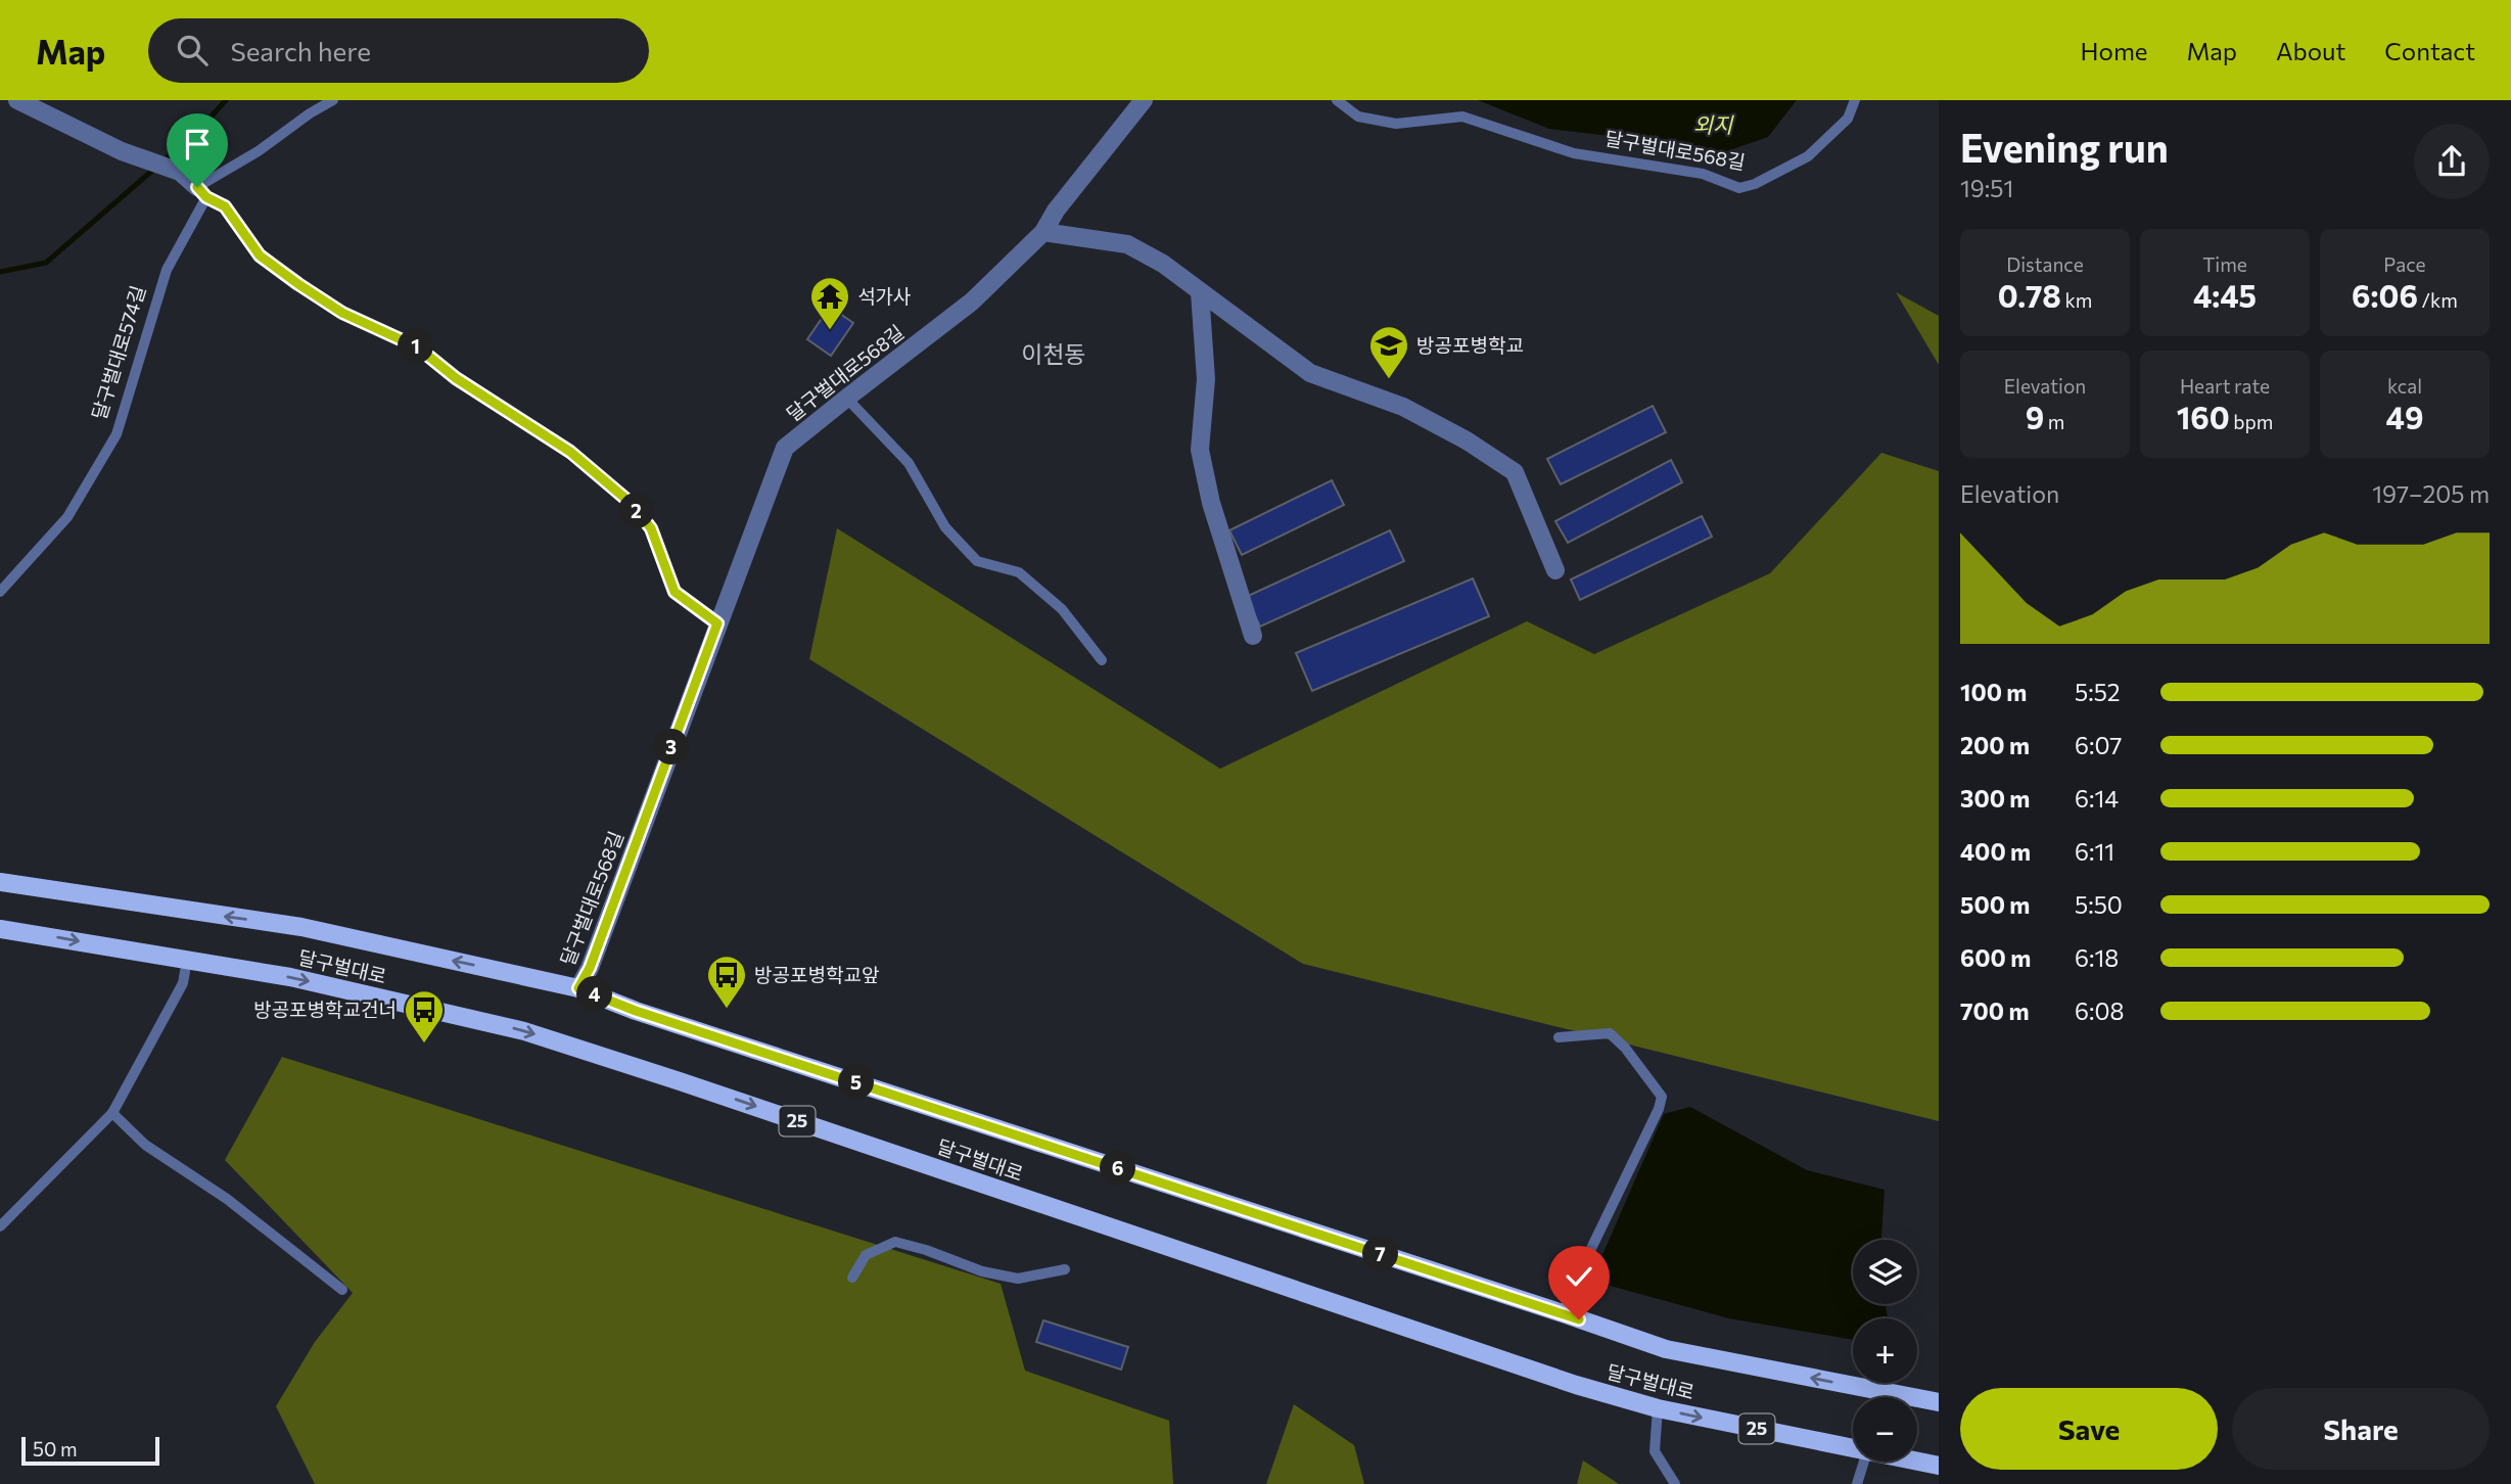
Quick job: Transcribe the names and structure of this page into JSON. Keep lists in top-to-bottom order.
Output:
{
  "streets": {
    "main road": ["달구벌대로", "25"],
    "street": ["달구벌대로568길"],
    "lane": ["달구벌대로574길"]
  },
  "crossings": [
    ["달구벌대로568길", "달구벌대로"]
  ],
  "districts": ["이천동"],
  "water": ["외지"],
  "places": {
    "temple": ["석가사"],
    "school or university": ["방공포병학교"],
    "bus stop": ["방공포병학교앞", "방공포병학교건너"]
  },
  "scale_bar": "50 m",
  "page": {
    "header": "Map",
    "search": "Search here",
    "nav": [
      "Home",
      "Map",
      "About",
      "Contact"
    ],
    "heading": ["Evening run", "19:51"],
    "stats": [
      ["Distance", "0.78 km"],
      ["Time", "4:45"],
      ["Pace", "6:06 /km"],
      ["Elevation", "9 m"],
      ["Heart rate", "160 bpm"],
      ["kcal", "49"]
    ],
    "pins": [
      "1",
      "2",
      "3",
      "4",
      "5",
      "6",
      "7"
    ],
    "chart": ["Elevation", "197–205 m"],
    "list": [
      {
        "name": "100 m",
        "note": "5:52"
      },
      {
        "name": "200 m",
        "note": "6:07"
      },
      {
        "name": "300 m",
        "note": "6:14"
      },
      {
        "name": "400 m",
        "note": "6:11"
      },
      {
        "name": "500 m",
        "note": "5:50"
      },
      {
        "name": "600 m",
        "note": "6:18"
      },
      {
        "name": "700 m",
        "note": "6:08"
      }
    ],
    "map_buttons": ["+", "−"],
    "buttons": ["Save", "Share"],
    "scale": "50 m"
  }
}
